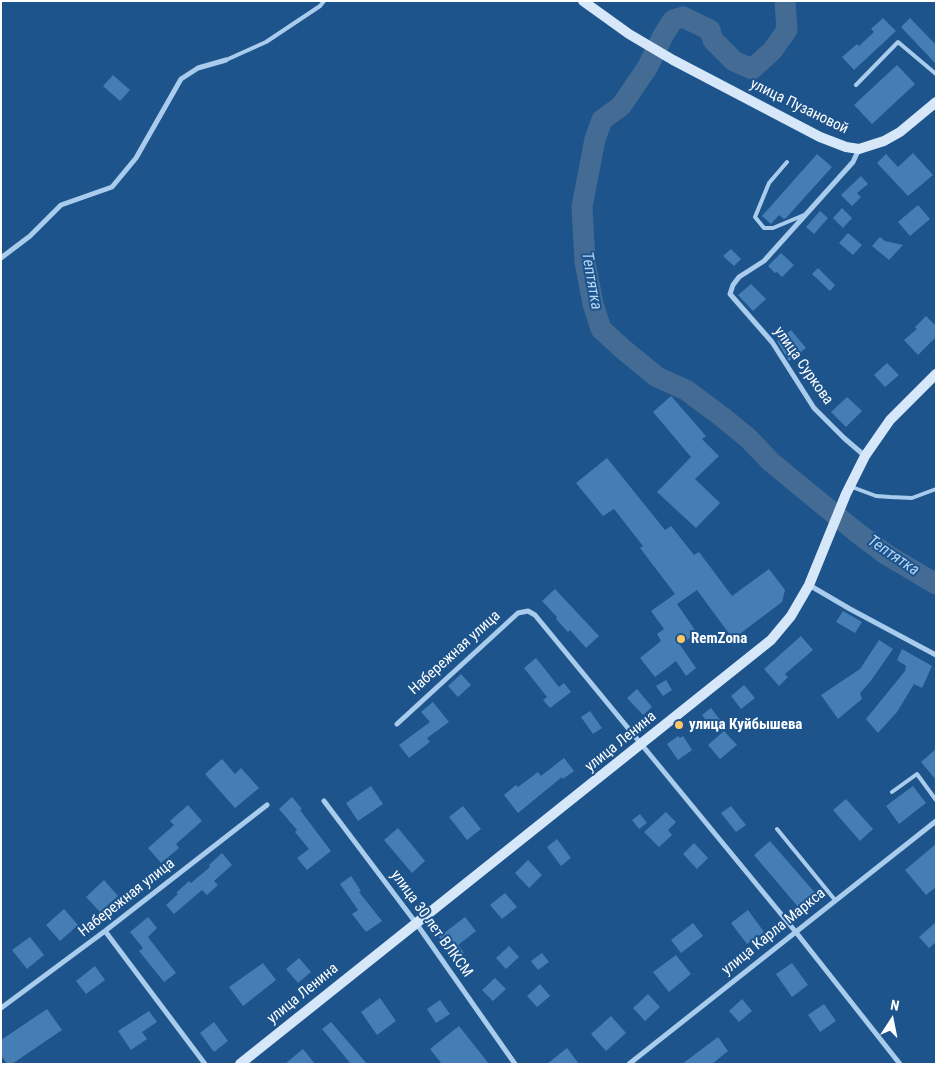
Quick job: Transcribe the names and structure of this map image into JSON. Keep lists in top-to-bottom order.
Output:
{
  "streets": {
    "main road": ["улица Пузановой", "улица Ленина"],
    "street": [
      "улица Суркова",
      "Набережная улица",
      "улица 30 лет ВЛКСМ",
      "улица Карла Маркса"
    ]
  },
  "crossings": [
    ["улица Суркова", "улица Ленина"],
    ["Набережная улица", "улица Ленина"],
    ["улица Ленина", "улица 30 лет ВЛКСМ"]
  ],
  "water": ["Тептятка"],
  "places": ["RemZona", "улица Куйбышева"],
  "north": "top"
}
